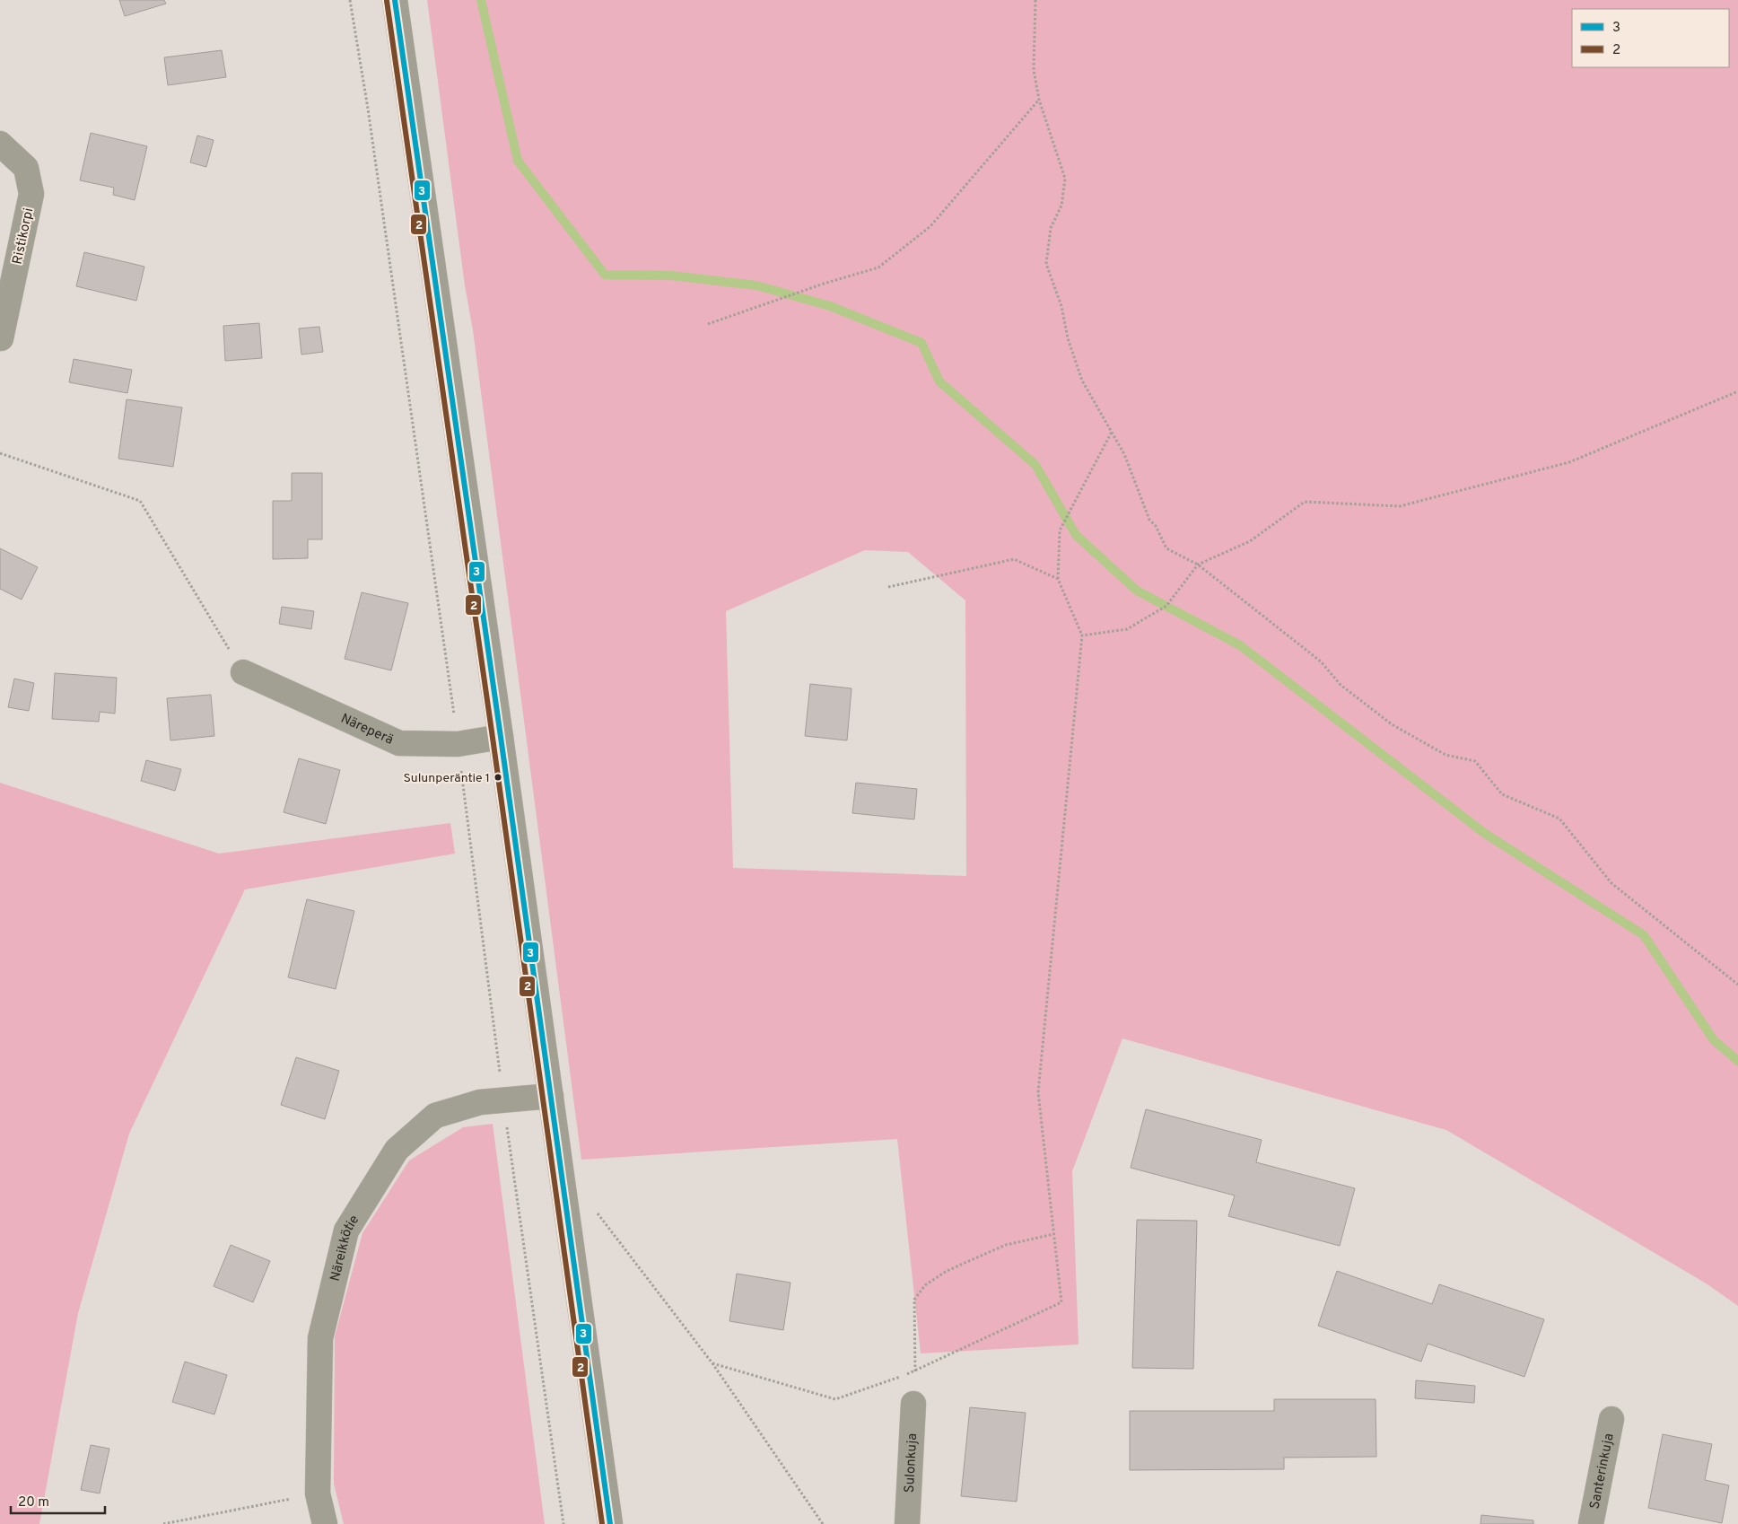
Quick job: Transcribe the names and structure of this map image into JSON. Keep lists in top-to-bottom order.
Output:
{
  "streets": {
    "street": [
      "Ristikorpi",
      "Näreperä",
      "Näreikkötie",
      "Sulonkuja",
      "Santerinkuja"
    ]
  },
  "places": ["Sulunperäntie 1"],
  "lines": ["transit line 3", "transit line 2"],
  "legend": ["3", "2"],
  "scale_bar": "20 m"
}
